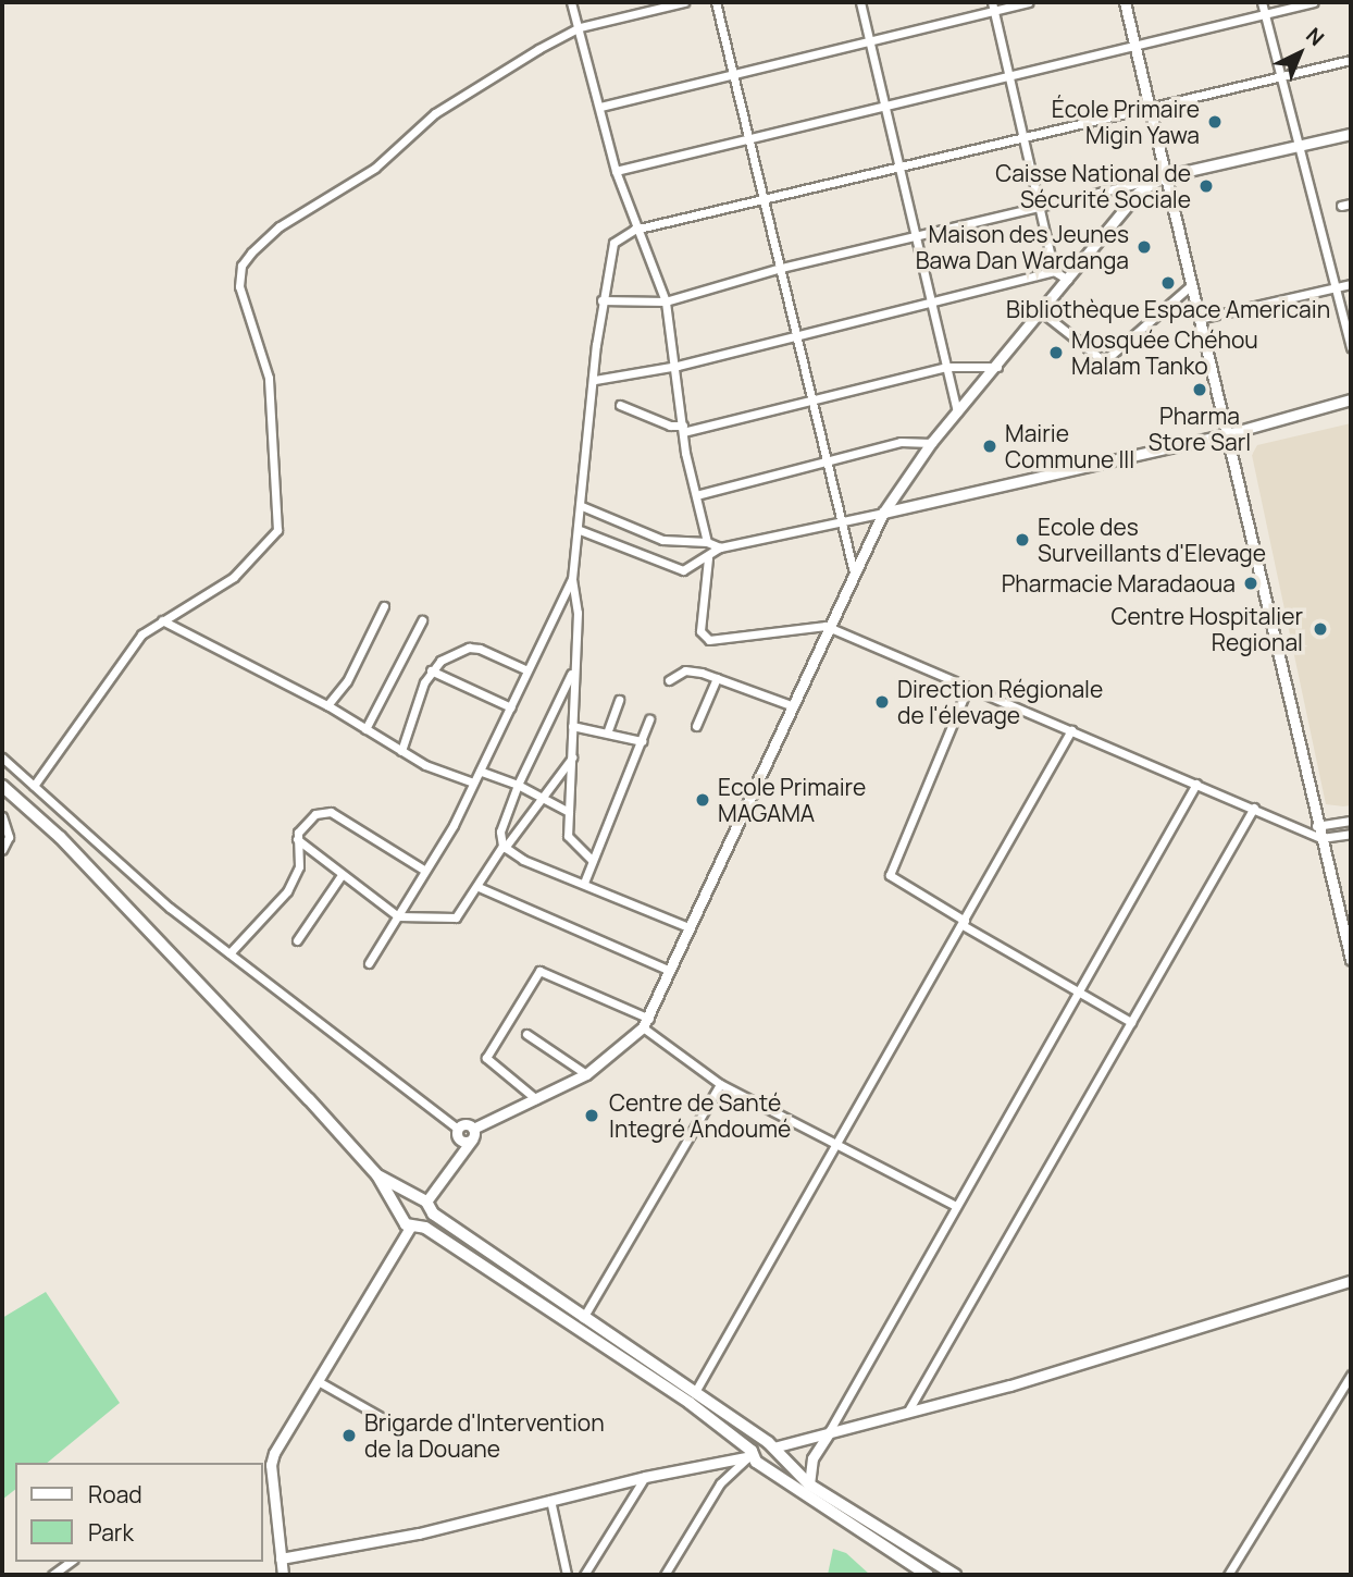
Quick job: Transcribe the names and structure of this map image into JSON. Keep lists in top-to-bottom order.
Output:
{
  "places": [
    "École Primaire Migin Yawa",
    "Caisse National de Sécurité Sociale",
    "Maison des Jeunes Bawa Dan Wardanga",
    "Bibliothèque Espace Americain",
    "Mosquée Chéhou Malam Tanko",
    "Pharma Store Sarl",
    "Mairie Commune III",
    "Ecole des Surveillants d'Elevage",
    "Pharmacie Maradaoua",
    "Centre Hospitalier Regional",
    "Direction Régionale de l'élevage",
    "Ecole Primaire MAGAMA",
    "Centre de Santé Integré Andoumé",
    "Brigarde d'Intervention de la Douane"
  ],
  "legend": ["Road", "Park"],
  "north": "top right"
}
